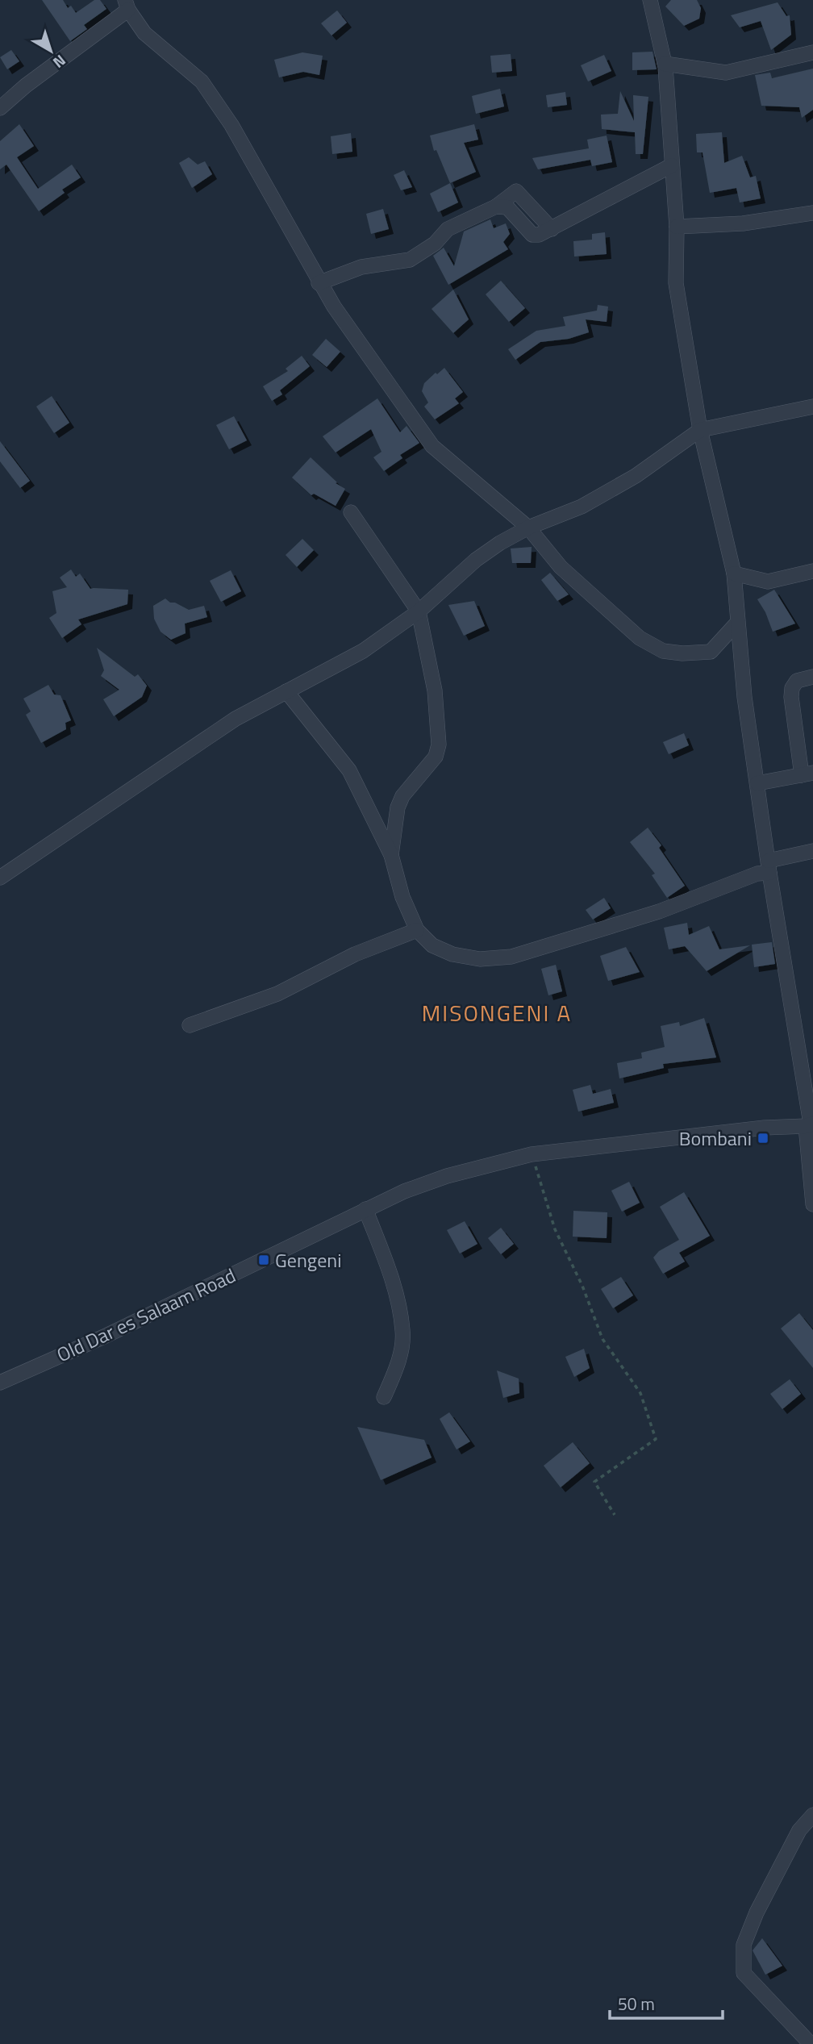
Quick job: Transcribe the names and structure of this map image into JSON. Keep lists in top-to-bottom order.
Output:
{
  "streets": {
    "street": ["Old Dar es Salaam Road"]
  },
  "districts": ["MISONGENI A"],
  "places": {
    "transit": ["Bombani", "Gengeni"]
  },
  "scale_bar": "50 m",
  "north": "bottom right"
}
